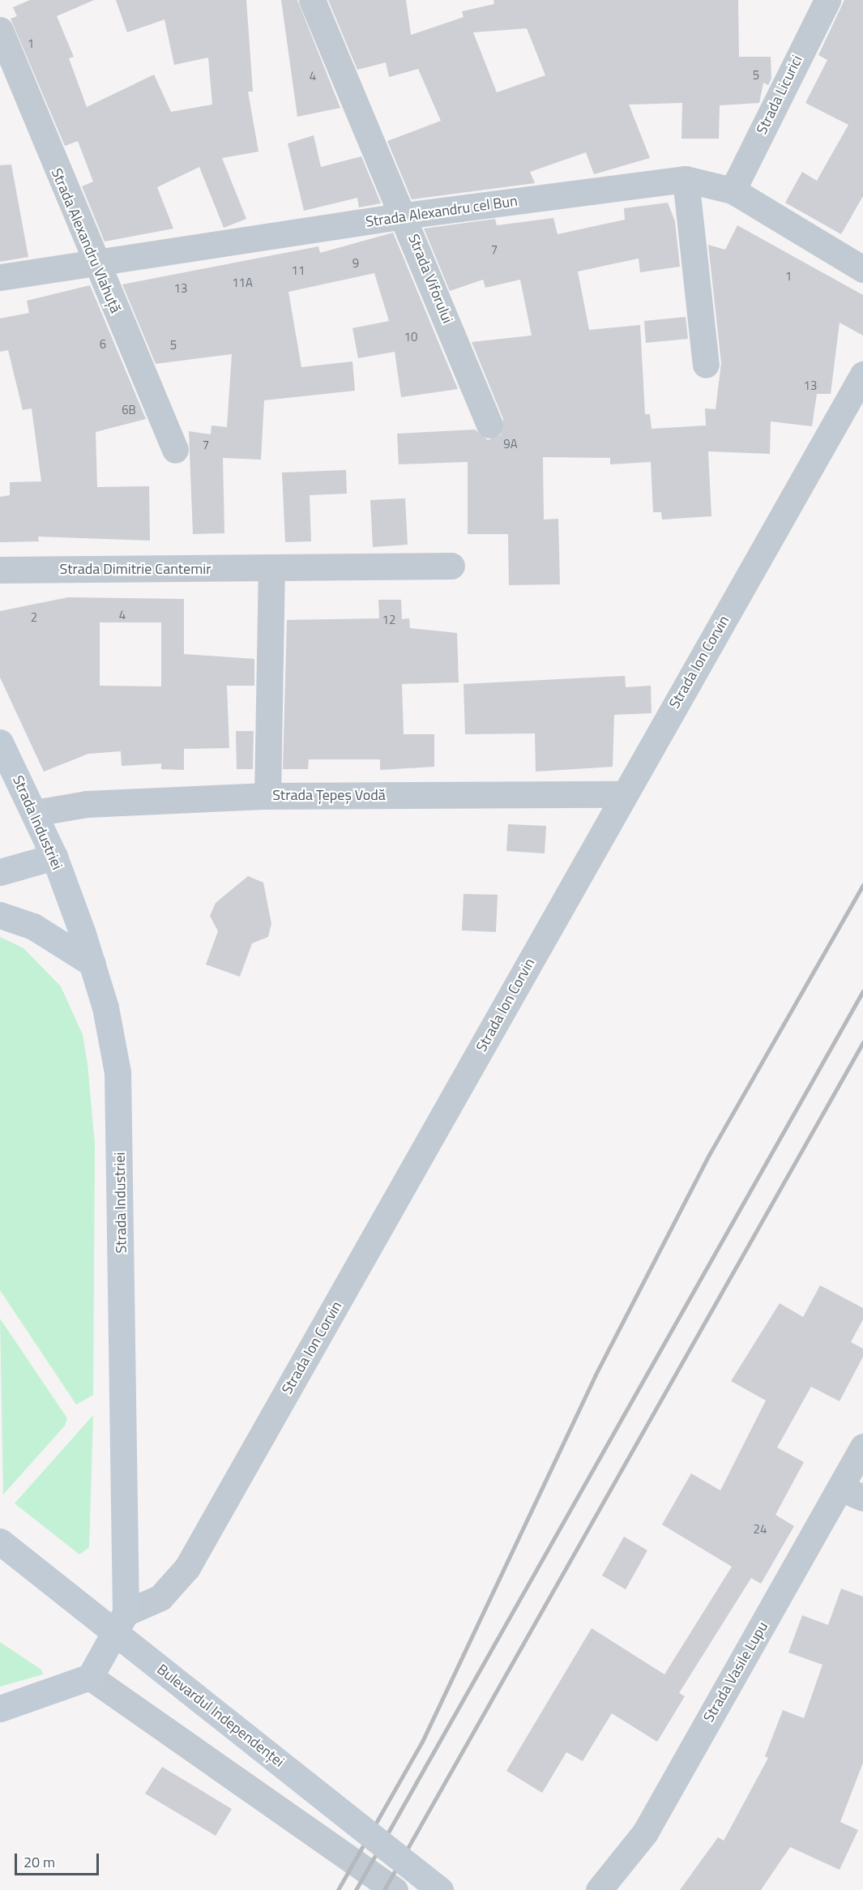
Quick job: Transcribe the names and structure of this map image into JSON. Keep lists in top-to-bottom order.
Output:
{
  "streets": {
    "street": [
      "Strada Licurici",
      "Strada Alexandru cel Bun",
      "Strada Alexandru Vlahuță",
      "Strada Viforului",
      "Strada Dimitrie Cantemir",
      "Strada Ion Corvin",
      "Strada Țepeș Vodă",
      "Strada Industriei",
      "Strada Vasile Lupu",
      "Bulevardul Independenței"
    ]
  },
  "crossings": [
    ["Strada Licurici", "Strada Alexandru cel Bun"],
    ["Strada Alexandru cel Bun", "Strada Alexandru Vlahuță"],
    ["Strada Alexandru cel Bun", "Strada Viforului"],
    ["Strada Ion Corvin", "Strada Țepeș Vodă"],
    ["Strada Ion Corvin", "Strada Industriei"],
    ["Strada Țepeș Vodă", "Strada Industriei"]
  ],
  "house_numbers": [
    "1",
    "5",
    "4",
    "7",
    "9",
    "11",
    "1",
    "11A",
    "13",
    "10",
    "6",
    "5",
    "13",
    "6B",
    "9A",
    "7",
    "4",
    "2",
    "12",
    "24"
  ],
  "scale_bar": "20 m"
}
